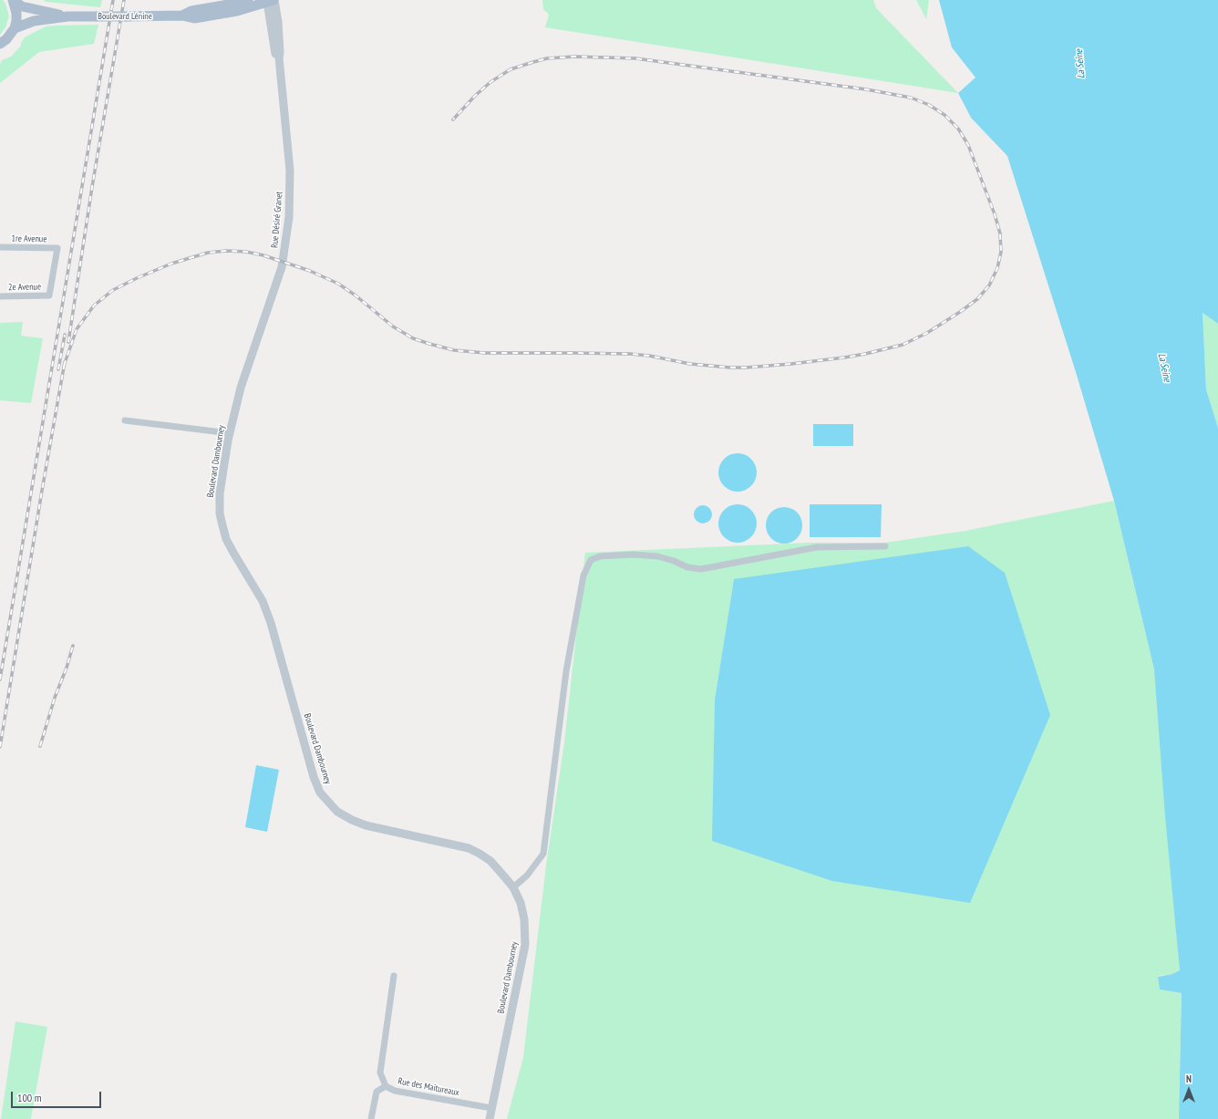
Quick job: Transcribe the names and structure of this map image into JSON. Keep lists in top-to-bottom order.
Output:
{
  "streets": {
    "main road": ["Boulevard Lénine"],
    "street": [
      "Rue Désiré Granet",
      "1re Avenue",
      "2e Avenue",
      "Boulevard Dambourney",
      "Rue des Maitureaux"
    ]
  },
  "crossings": [
    ["Boulevard Lénine", "Rue Désiré Granet"],
    ["Rue Désiré Granet", "Boulevard Dambourney"],
    ["1re Avenue", "2e Avenue"],
    ["Boulevard Dambourney", "Rue des Maitureaux"]
  ],
  "water": ["La Seine"],
  "scale_bar": "100 m",
  "north": "top"
}
